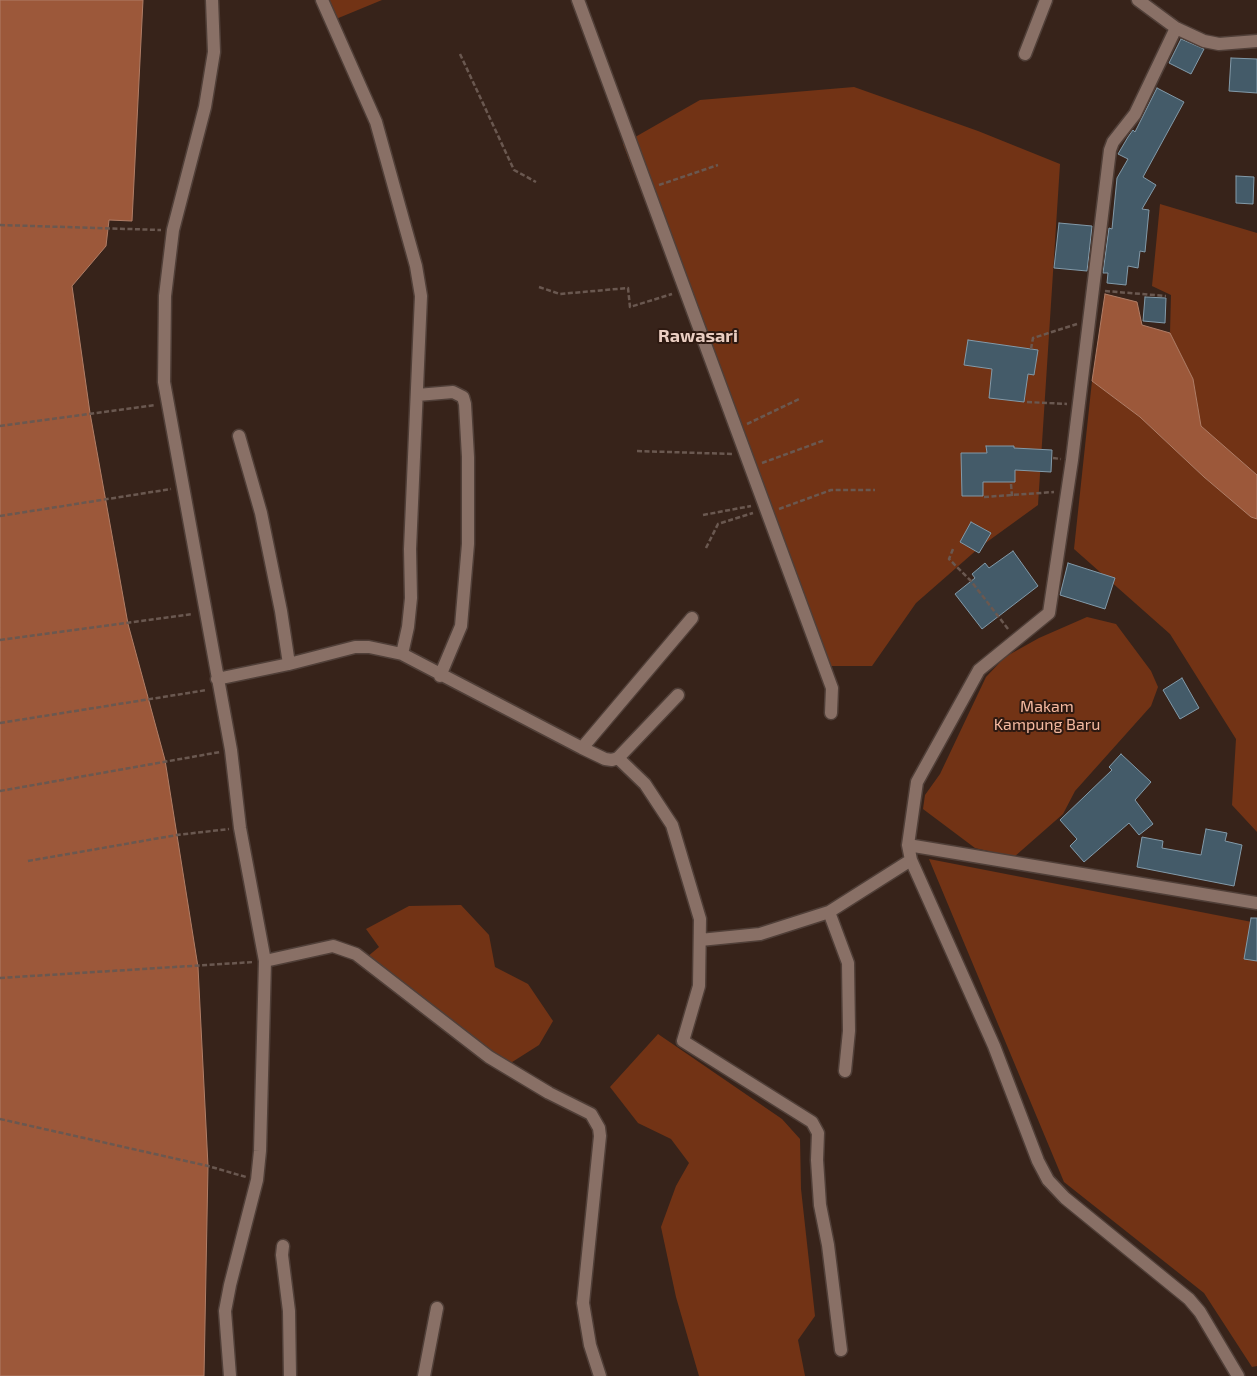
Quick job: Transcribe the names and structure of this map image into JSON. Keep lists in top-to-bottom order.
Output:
{
  "districts": ["Rawasari"],
  "parks": ["Makam Kampung Baru"]
}
